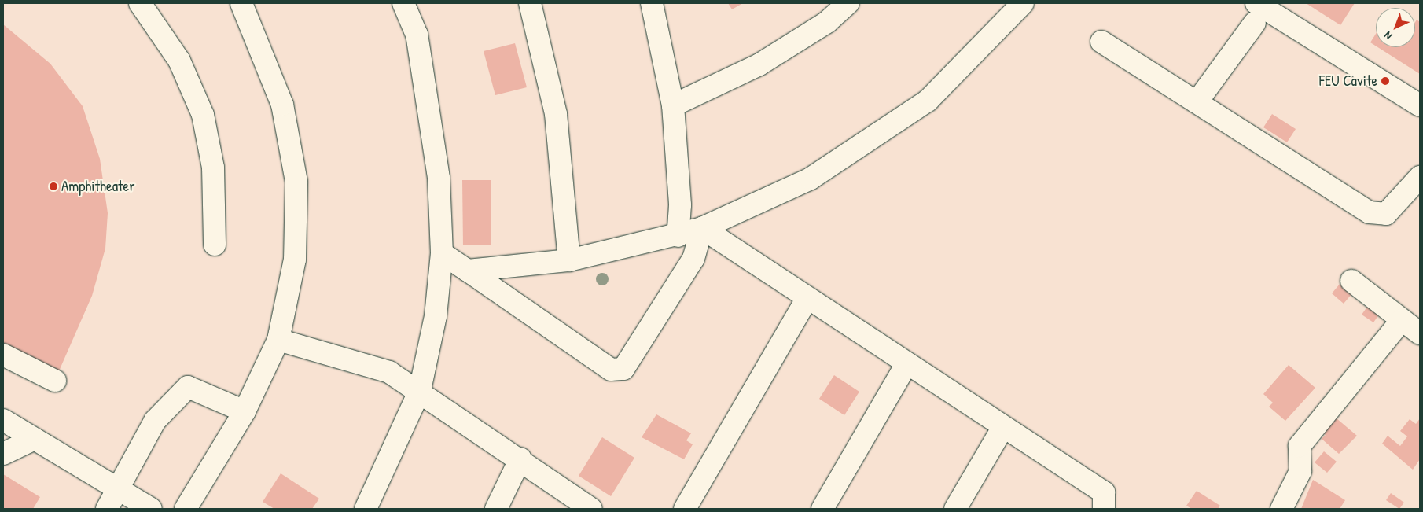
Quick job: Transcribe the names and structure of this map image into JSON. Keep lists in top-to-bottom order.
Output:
{
  "places": ["FEU Cavite", "Amphitheater"],
  "north": "bottom left"
}
